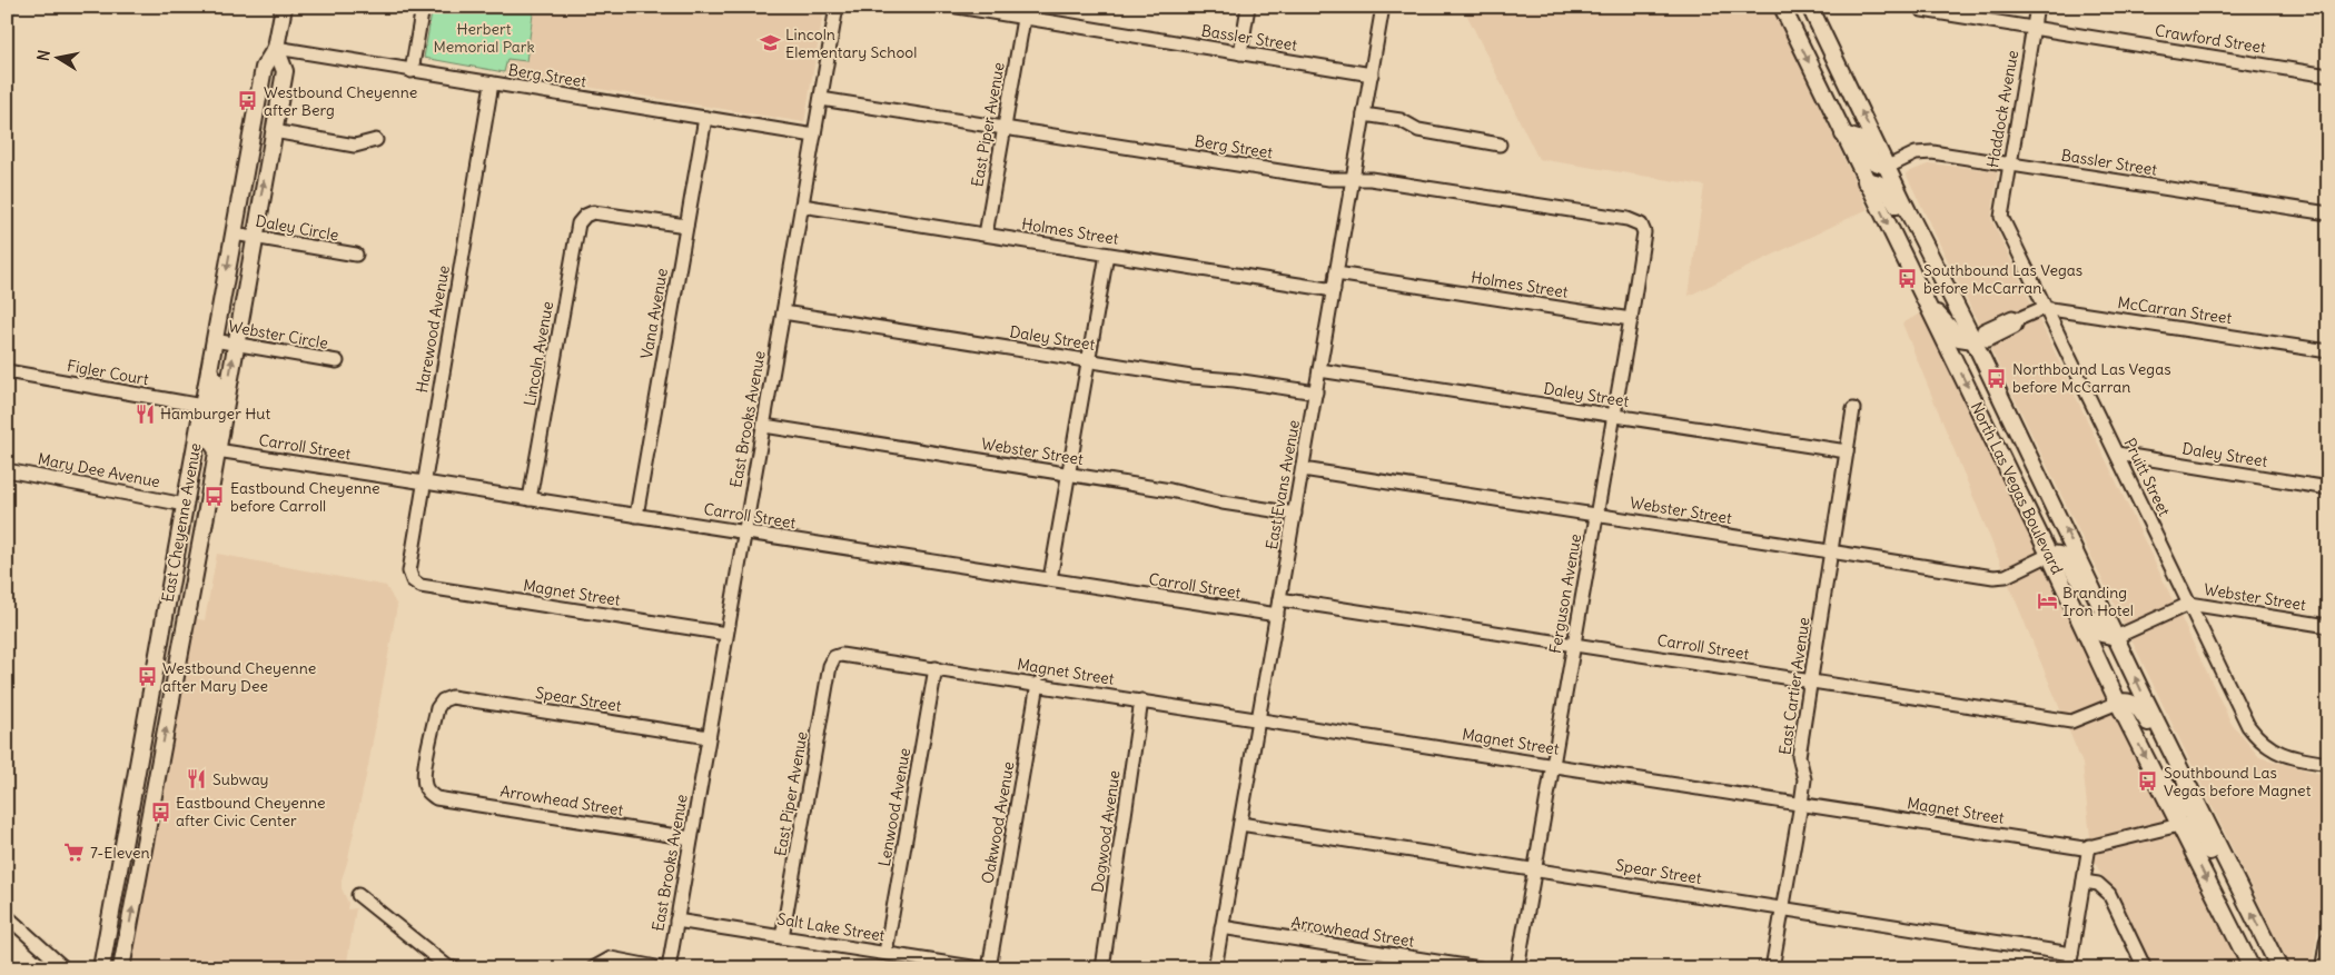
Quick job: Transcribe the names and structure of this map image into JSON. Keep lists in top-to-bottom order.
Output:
{
  "streets": {
    "main road": ["North Las Vegas Boulevard", "East Cheyenne Avenue"],
    "street": [
      "Bassler Street",
      "Crawford Street",
      "Berg Street",
      "Haddock Avenue",
      "East Piper Avenue",
      "Daley Circle",
      "Holmes Street",
      "McCarran Street",
      "Vana Avenue",
      "Harewood Avenue",
      "Webster Circle",
      "Daley Street",
      "Lincoln Avenue",
      "Figler Court",
      "East Brooks Avenue",
      "Carroll Street",
      "Webster Street",
      "Mary Dee Avenue",
      "Pruitt Street",
      "East Evans Avenue",
      "Magnet Street",
      "Ferguson Avenue",
      "East Cartier Avenue",
      "Spear Street",
      "Arrowhead Street",
      "Lenwood Avenue",
      "Oakwood Avenue",
      "Dogwood Avenue",
      "Salt Lake Street"
    ]
  },
  "crossings": [
    ["Bassler Street", "Haddock Avenue"],
    ["Bassler Street", "East Piper Avenue"],
    ["Bassler Street", "East Evans Avenue"],
    ["Bassler Street", "North Las Vegas Boulevard"],
    ["Crawford Street", "Haddock Avenue"],
    ["Berg Street", "East Piper Avenue"],
    ["Berg Street", "Vana Avenue"],
    ["Berg Street", "Harewood Avenue"],
    ["Berg Street", "East Brooks Avenue"],
    ["Berg Street", "East Evans Avenue"],
    ["Berg Street", "East Cheyenne Avenue"],
    ["Berg Street", "Ferguson Avenue"],
    ["Haddock Avenue", "Pruitt Street"],
    ["East Piper Avenue", "Holmes Street"],
    ["East Piper Avenue", "Magnet Street"],
    ["East Piper Avenue", "Salt Lake Street"],
    ["Daley Circle", "East Cheyenne Avenue"],
    ["Holmes Street", "East Brooks Avenue"],
    ["Holmes Street", "East Evans Avenue"],
    ["Holmes Street", "Ferguson Avenue"],
    ["McCarran Street", "Pruitt Street"],
    ["Vana Avenue", "Lincoln Avenue"],
    ["Vana Avenue", "Carroll Street"],
    ["Harewood Avenue", "Carroll Street"],
    ["Harewood Avenue", "Magnet Street"],
    ["Webster Circle", "East Cheyenne Avenue"],
    ["Daley Street", "East Brooks Avenue"],
    ["Daley Street", "Pruitt Street"],
    ["Daley Street", "East Evans Avenue"],
    ["Daley Street", "Ferguson Avenue"],
    ["Daley Street", "East Cartier Avenue"],
    ["Lincoln Avenue", "Carroll Street"],
    ["Figler Court", "East Cheyenne Avenue"],
    ["East Brooks Avenue", "Carroll Street"],
    ["East Brooks Avenue", "Webster Street"],
    ["East Brooks Avenue", "Magnet Street"],
    ["East Brooks Avenue", "Spear Street"],
    ["East Brooks Avenue", "Arrowhead Street"],
    ["East Brooks Avenue", "Salt Lake Street"],
    ["Carroll Street", "East Evans Avenue"],
    ["Carroll Street", "North Las Vegas Boulevard"],
    ["Carroll Street", "East Cheyenne Avenue"],
    ["Carroll Street", "Ferguson Avenue"],
    ["Carroll Street", "East Cartier Avenue"],
    ["Webster Street", "Pruitt Street"],
    ["Webster Street", "East Evans Avenue"],
    ["Webster Street", "North Las Vegas Boulevard"],
    ["Webster Street", "Ferguson Avenue"],
    ["Webster Street", "East Cartier Avenue"],
    ["Mary Dee Avenue", "East Cheyenne Avenue"],
    ["East Evans Avenue", "Magnet Street"],
    ["East Evans Avenue", "Spear Street"],
    ["East Evans Avenue", "Arrowhead Street"],
    ["North Las Vegas Boulevard", "Magnet Street"],
    ["Magnet Street", "Ferguson Avenue"],
    ["Magnet Street", "East Cartier Avenue"],
    ["Magnet Street", "Lenwood Avenue"],
    ["Magnet Street", "Oakwood Avenue"],
    ["Magnet Street", "Dogwood Avenue"],
    ["Ferguson Avenue", "Spear Street"],
    ["East Cartier Avenue", "Spear Street"],
    ["Spear Street", "Arrowhead Street"],
    ["Lenwood Avenue", "Salt Lake Street"]
  ],
  "parks": ["Herbert Memorial Park"],
  "places": {
    "school or university": ["Lincoln Elementary School"],
    "bus stop": [
      "Westbound Cheyenne after Berg",
      "Southbound Las Vegas before McCarran",
      "Northbound Las Vegas before McCarran",
      "Eastbound Cheyenne before Carroll",
      "Westbound Cheyenne after Mary Dee",
      "Southbound Las Vegas before Magnet",
      "Eastbound Cheyenne after Civic Center"
    ],
    "restaurant": ["Hamburger Hut", "Subway"],
    "hotel": ["Branding Iron Hotel"],
    "supermarket": ["7-Eleven"]
  },
  "north": "left"
}
